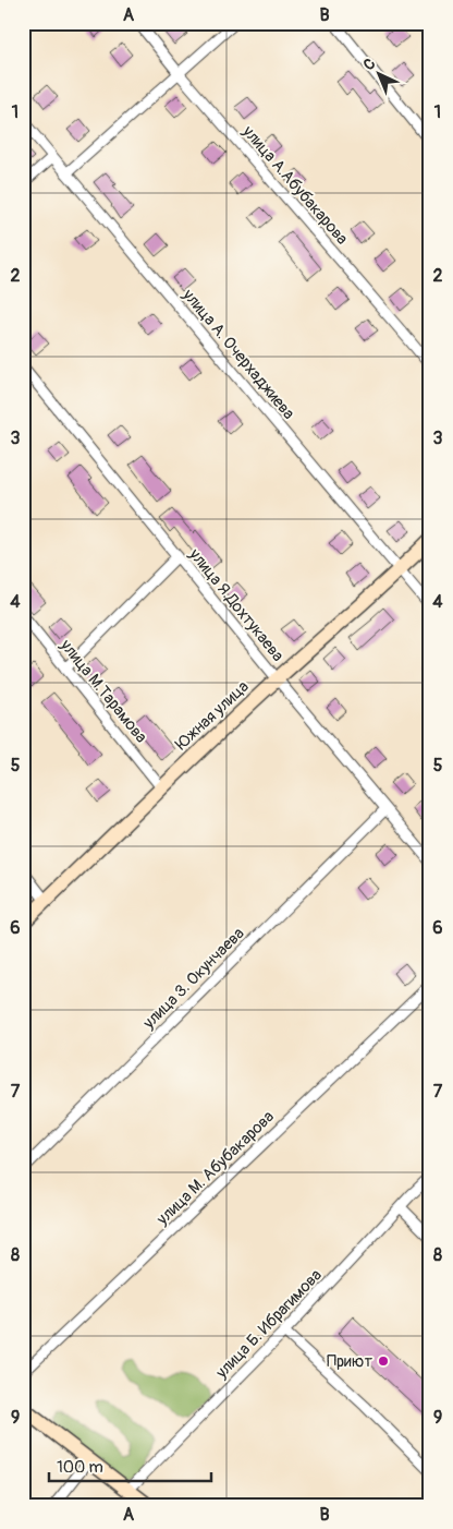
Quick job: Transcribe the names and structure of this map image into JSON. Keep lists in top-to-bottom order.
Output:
{
  "streets": {
    "main road": ["Южная улица"],
    "street": [
      "улица А.Абубакарова",
      "улица А. Очерхаджиева",
      "улица Я.Дохтукаева",
      "улица М.Тарамова",
      "улица З. Окунчаева",
      "улица М. Абубакарова",
      "улица Б. Ибрагимова"
    ]
  },
  "crossings": [
    ["улица А. Очерхаджиева", "Южная улица"],
    ["улица Я.Дохтукаева", "Южная улица"],
    ["улица Я.Дохтукаева", "улица З. Окунчаева"],
    ["улица М.Тарамова", "Южная улица"]
  ],
  "places": ["Приют"],
  "scale_bar": "100 m",
  "north": "top left",
  "grid": {
    "columns": ["A", "B"],
    "rows": [
      "1",
      "2",
      "3",
      "4",
      "5",
      "6",
      "7",
      "8",
      "9"
    ]
  }
}
